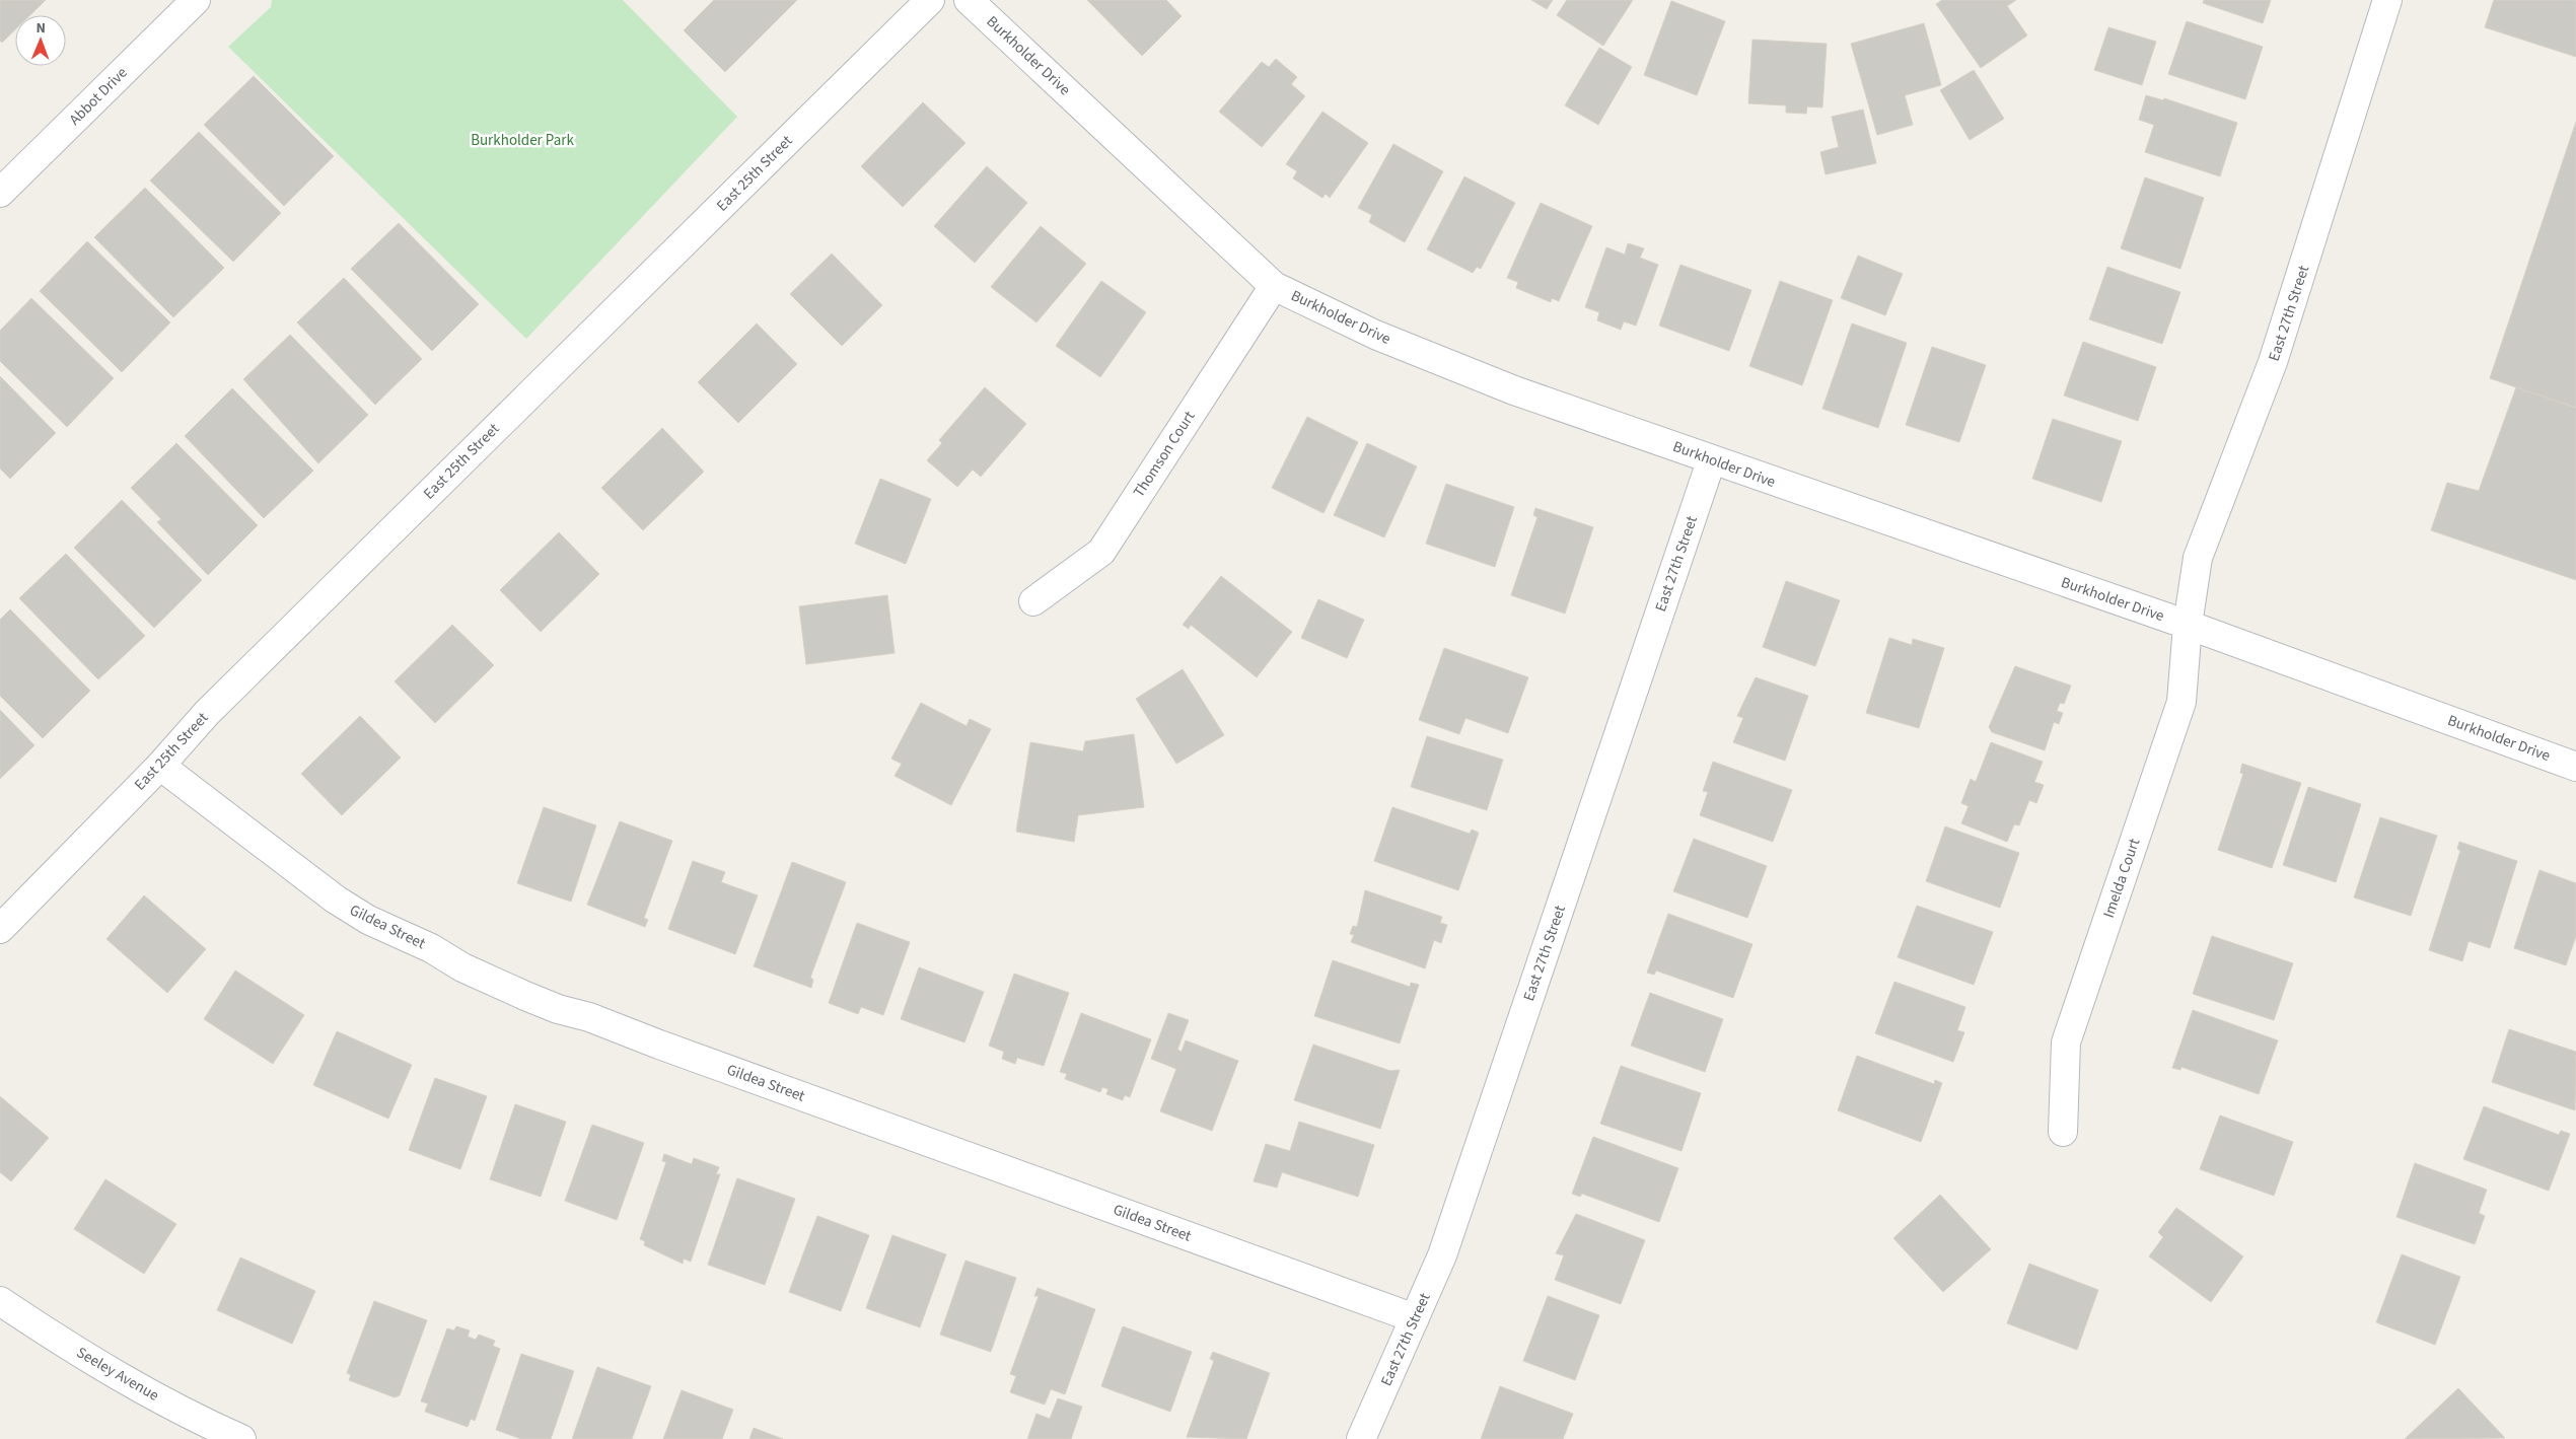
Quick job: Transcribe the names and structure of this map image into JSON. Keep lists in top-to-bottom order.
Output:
{
  "streets": {
    "street": [
      "Burkholder Drive",
      "Abbot Drive",
      "East 25th Street",
      "East 27th Street",
      "Thomson Court",
      "Imelda Court",
      "Gildea Street",
      "Seeley Avenue"
    ]
  },
  "crossings": [
    ["Burkholder Drive", "East 27th Street"],
    ["Burkholder Drive", "Thomson Court"],
    ["Burkholder Drive", "Imelda Court"],
    ["East 25th Street", "Gildea Street"],
    ["East 27th Street", "Imelda Court"],
    ["East 27th Street", "Gildea Street"]
  ],
  "parks": ["Burkholder Park"],
  "north": "top"
}
